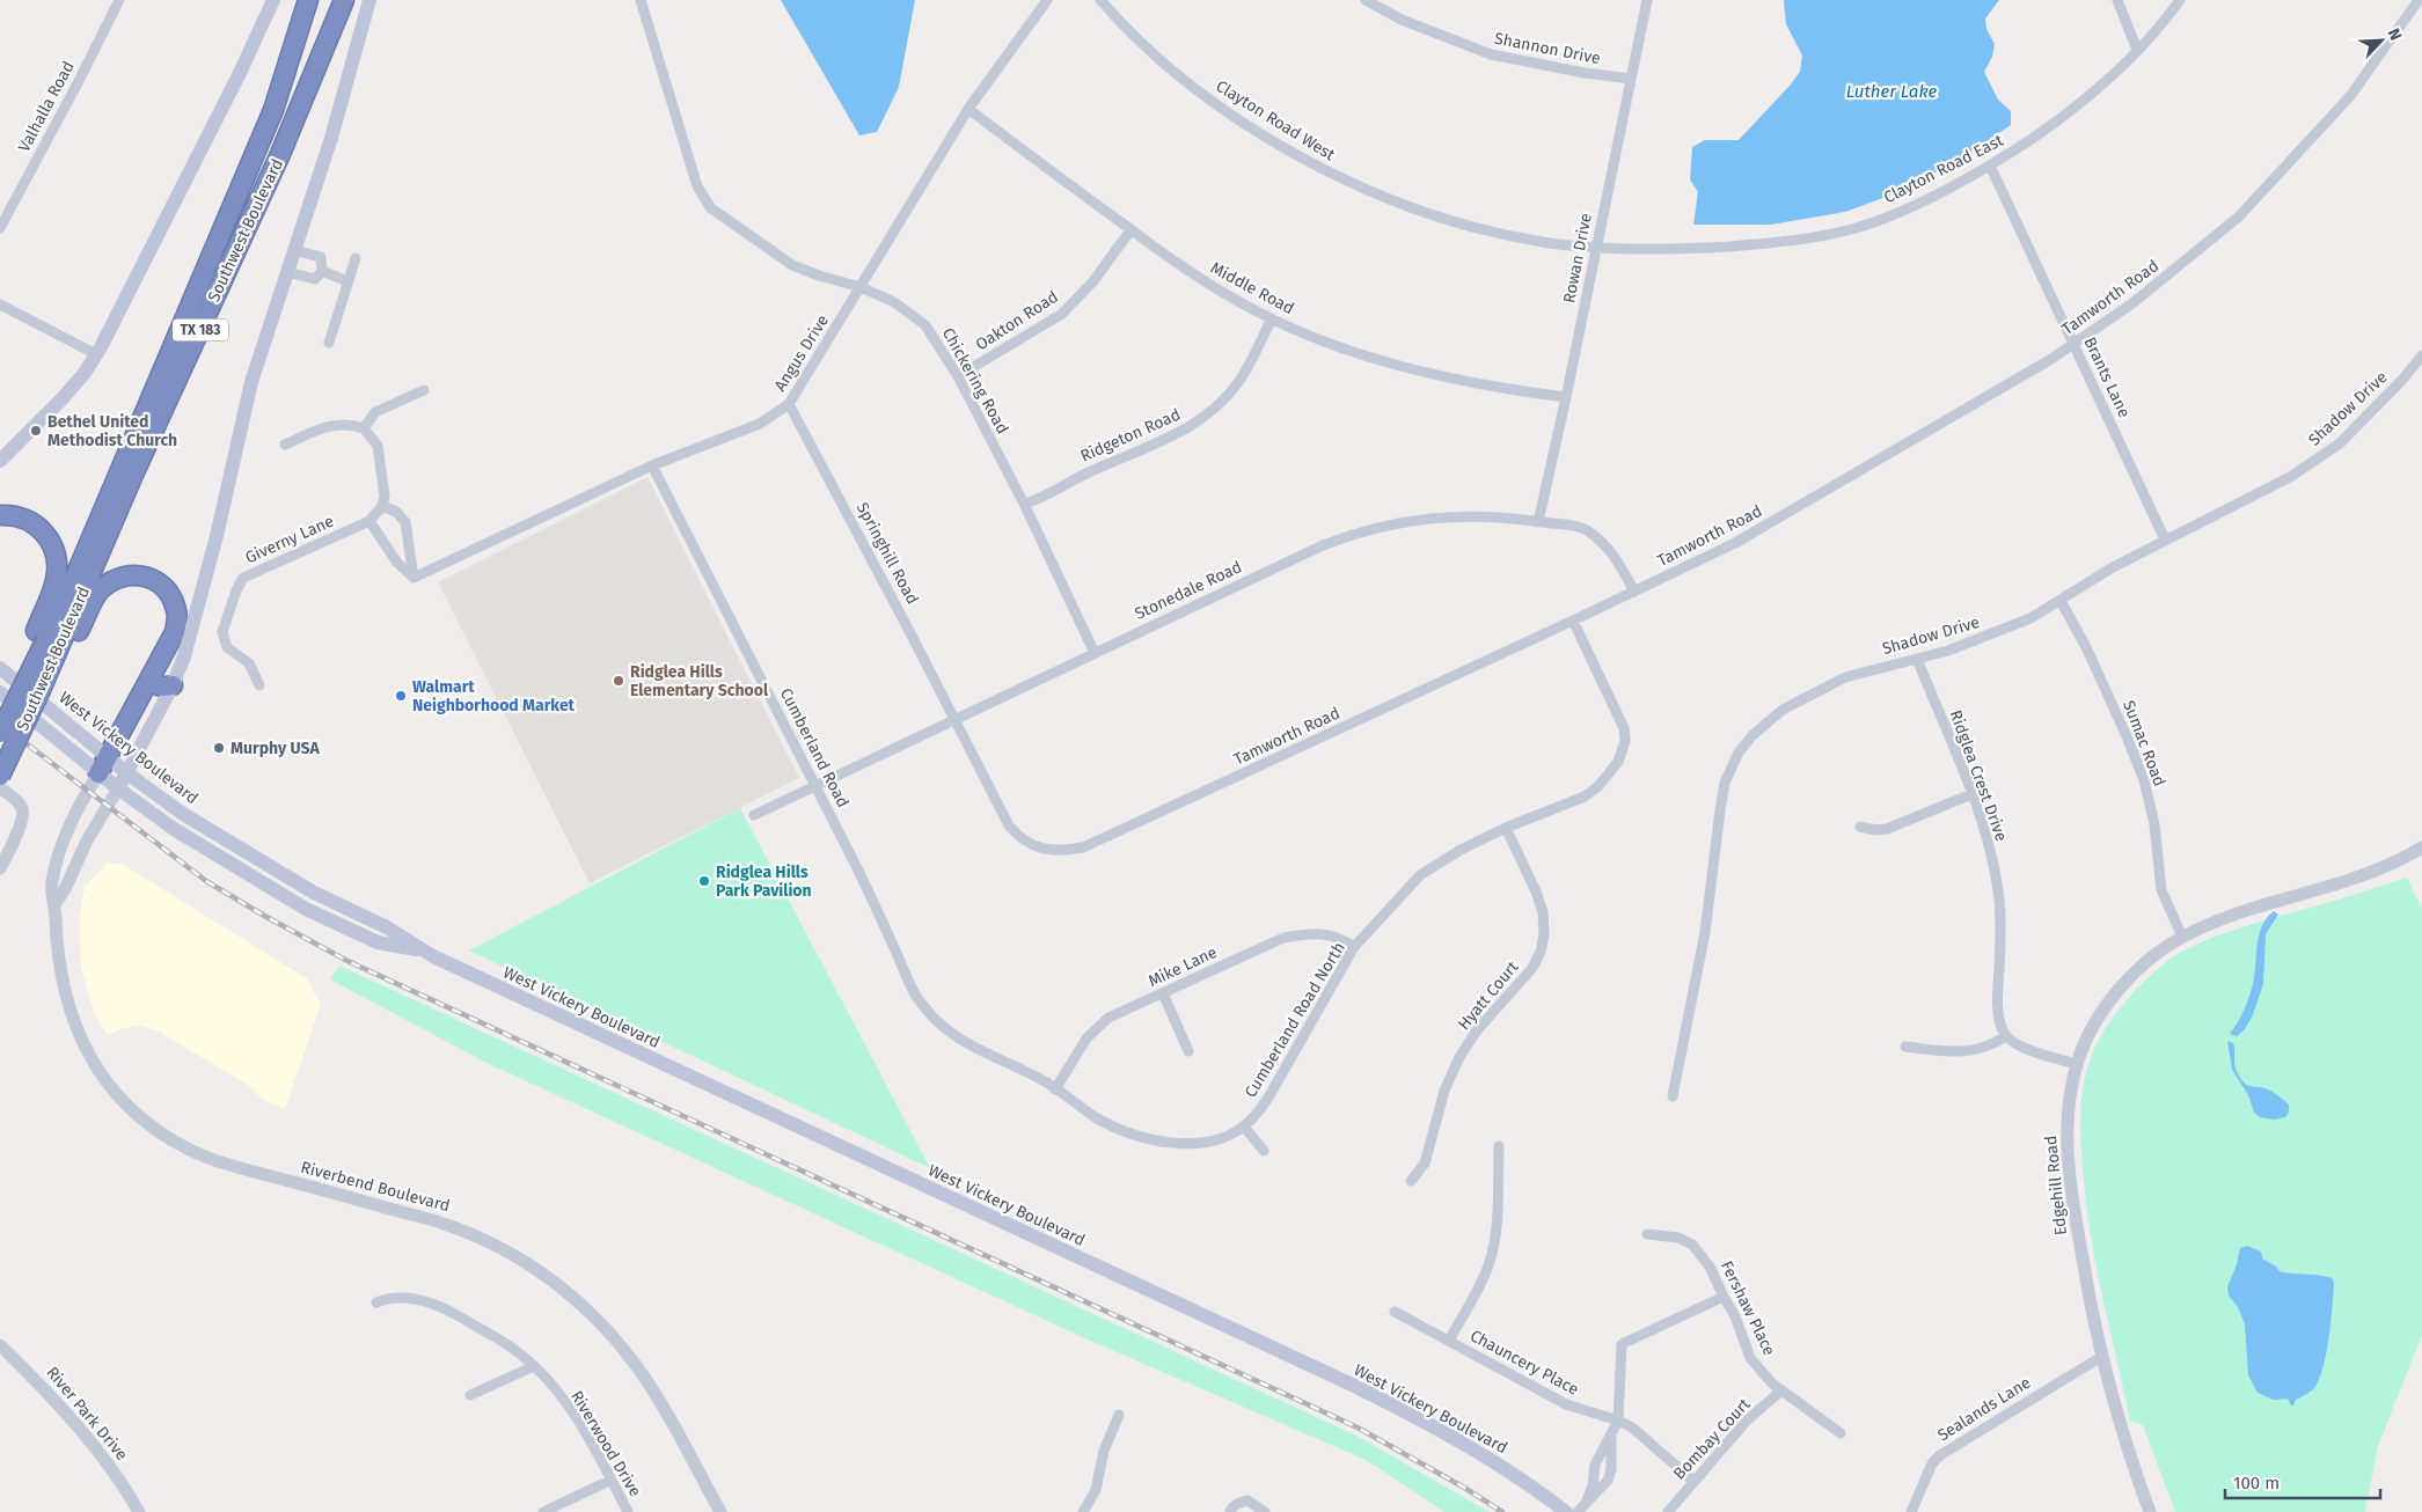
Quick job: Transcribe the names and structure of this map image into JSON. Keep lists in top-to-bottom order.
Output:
{
  "streets": {
    "highway": ["Southwest Boulevard", "TX 183"],
    "main road": ["West Vickery Boulevard"],
    "street": [
      "Shannon Drive",
      "Valhalla Road",
      "Clayton Road West",
      "Clayton Road East",
      "Rowan Drive",
      "Middle Road",
      "Tamworth Road",
      "Oakton Road",
      "Angus Drive",
      "Brants Lane",
      "Chickering Road",
      "Shadow Drive",
      "Ridgeton Road",
      "Giverny Lane",
      "Springhill Road",
      "Stonedale Road",
      "Sumac Road",
      "Cumberland Road",
      "Ridglea Crest Drive",
      "Mike Lane",
      "Hyatt Court",
      "Cumberland Road North",
      "Edgehill Road",
      "Riverbend Boulevard",
      "Fershaw Place",
      "Chauncery Place",
      "Sealands Lane",
      "River Park Drive",
      "Bombay Court",
      "Riverwood Drive"
    ]
  },
  "crossings": [
    ["Shannon Drive", "Rowan Drive"],
    ["Clayton Road West", "Clayton Road East"],
    ["Clayton Road West", "Rowan Drive"],
    ["Clayton Road East", "Rowan Drive"],
    ["Clayton Road East", "Brants Lane"],
    ["Rowan Drive", "Middle Road"],
    ["Rowan Drive", "Stonedale Road"],
    ["Middle Road", "Oakton Road"],
    ["Middle Road", "Angus Drive"],
    ["Middle Road", "Ridgeton Road"],
    ["Tamworth Road", "Brants Lane"],
    ["Tamworth Road", "Springhill Road"],
    ["Tamworth Road", "Stonedale Road"],
    ["Tamworth Road", "Cumberland Road North"],
    ["Oakton Road", "Chickering Road"],
    ["Angus Drive", "Chickering Road"],
    ["Angus Drive", "Springhill Road"],
    ["Angus Drive", "Cumberland Road"],
    ["Brants Lane", "Shadow Drive"],
    ["Chickering Road", "Ridgeton Road"],
    ["Chickering Road", "Stonedale Road"],
    ["Shadow Drive", "Sumac Road"],
    ["Shadow Drive", "Ridglea Crest Drive"],
    ["Springhill Road", "Stonedale Road"],
    ["Stonedale Road", "Cumberland Road"],
    ["Sumac Road", "Edgehill Road"],
    ["West Vickery Boulevard", "Riverbend Boulevard"],
    ["Cumberland Road", "Cumberland Road North"],
    ["Mike Lane", "Cumberland Road North"],
    ["Hyatt Court", "Cumberland Road North"],
    ["Edgehill Road", "Sealands Lane"],
    ["Fershaw Place", "Bombay Court"],
    ["Chauncery Place", "Bombay Court"]
  ],
  "water": ["Luther Lake"],
  "places": [
    "Bethel United Methodist Church",
    "Ridglea Hills Elementary School",
    "Walmart Neighborhood Market",
    "Murphy USA",
    "Ridglea Hills Park Pavilion"
  ],
  "scale_bar": "100 m",
  "north": "top right"
}
